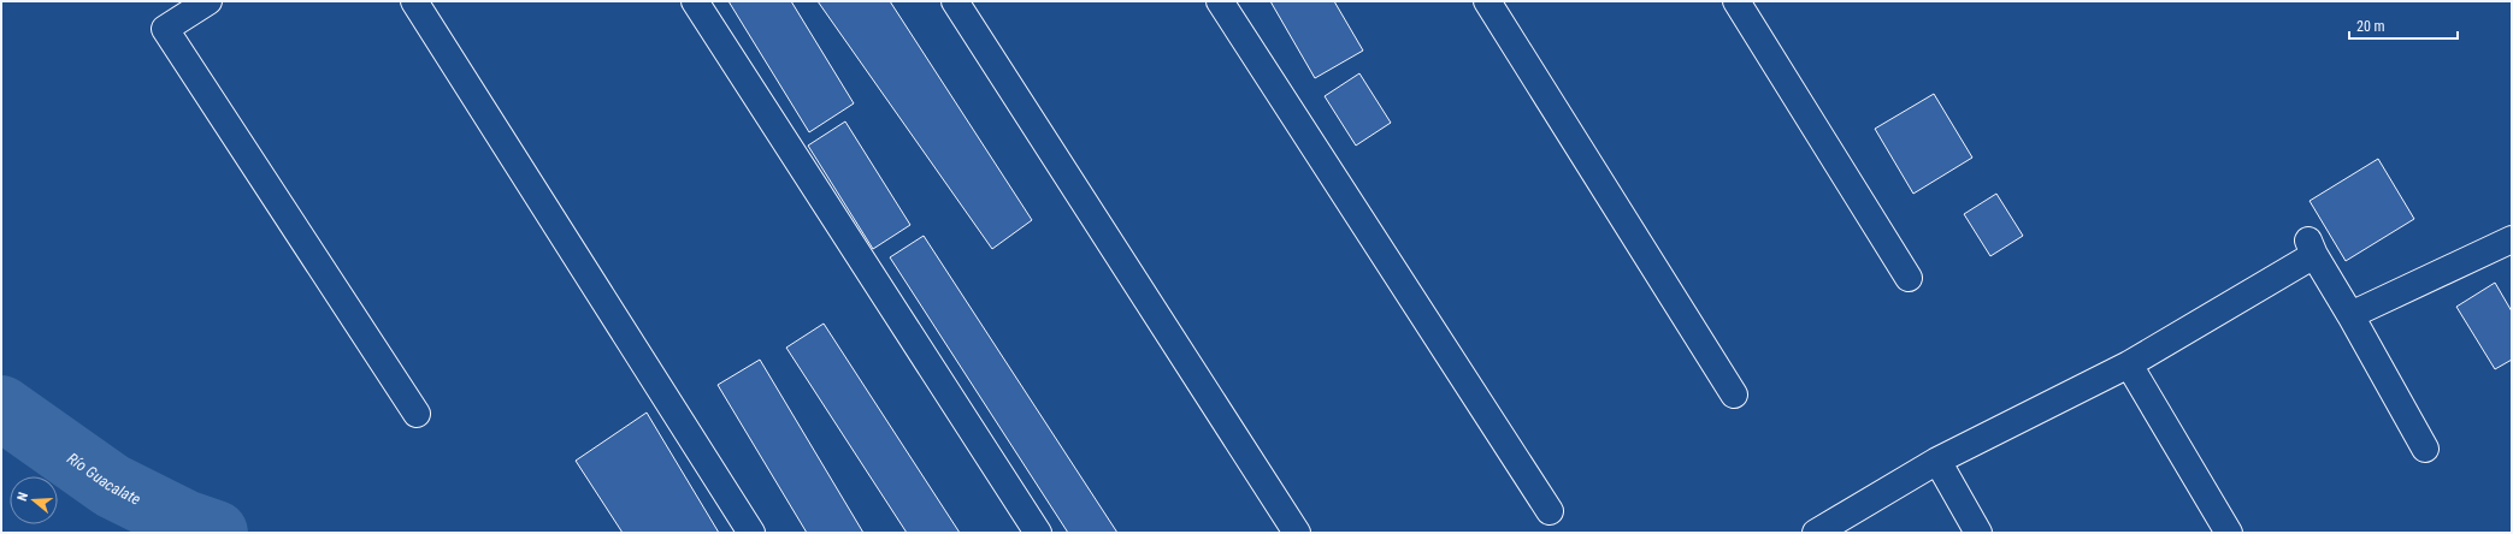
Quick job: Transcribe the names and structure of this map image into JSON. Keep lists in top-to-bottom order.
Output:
{
  "water": ["Río Guacalate"],
  "scale_bar": "20 m",
  "north": "left"
}
